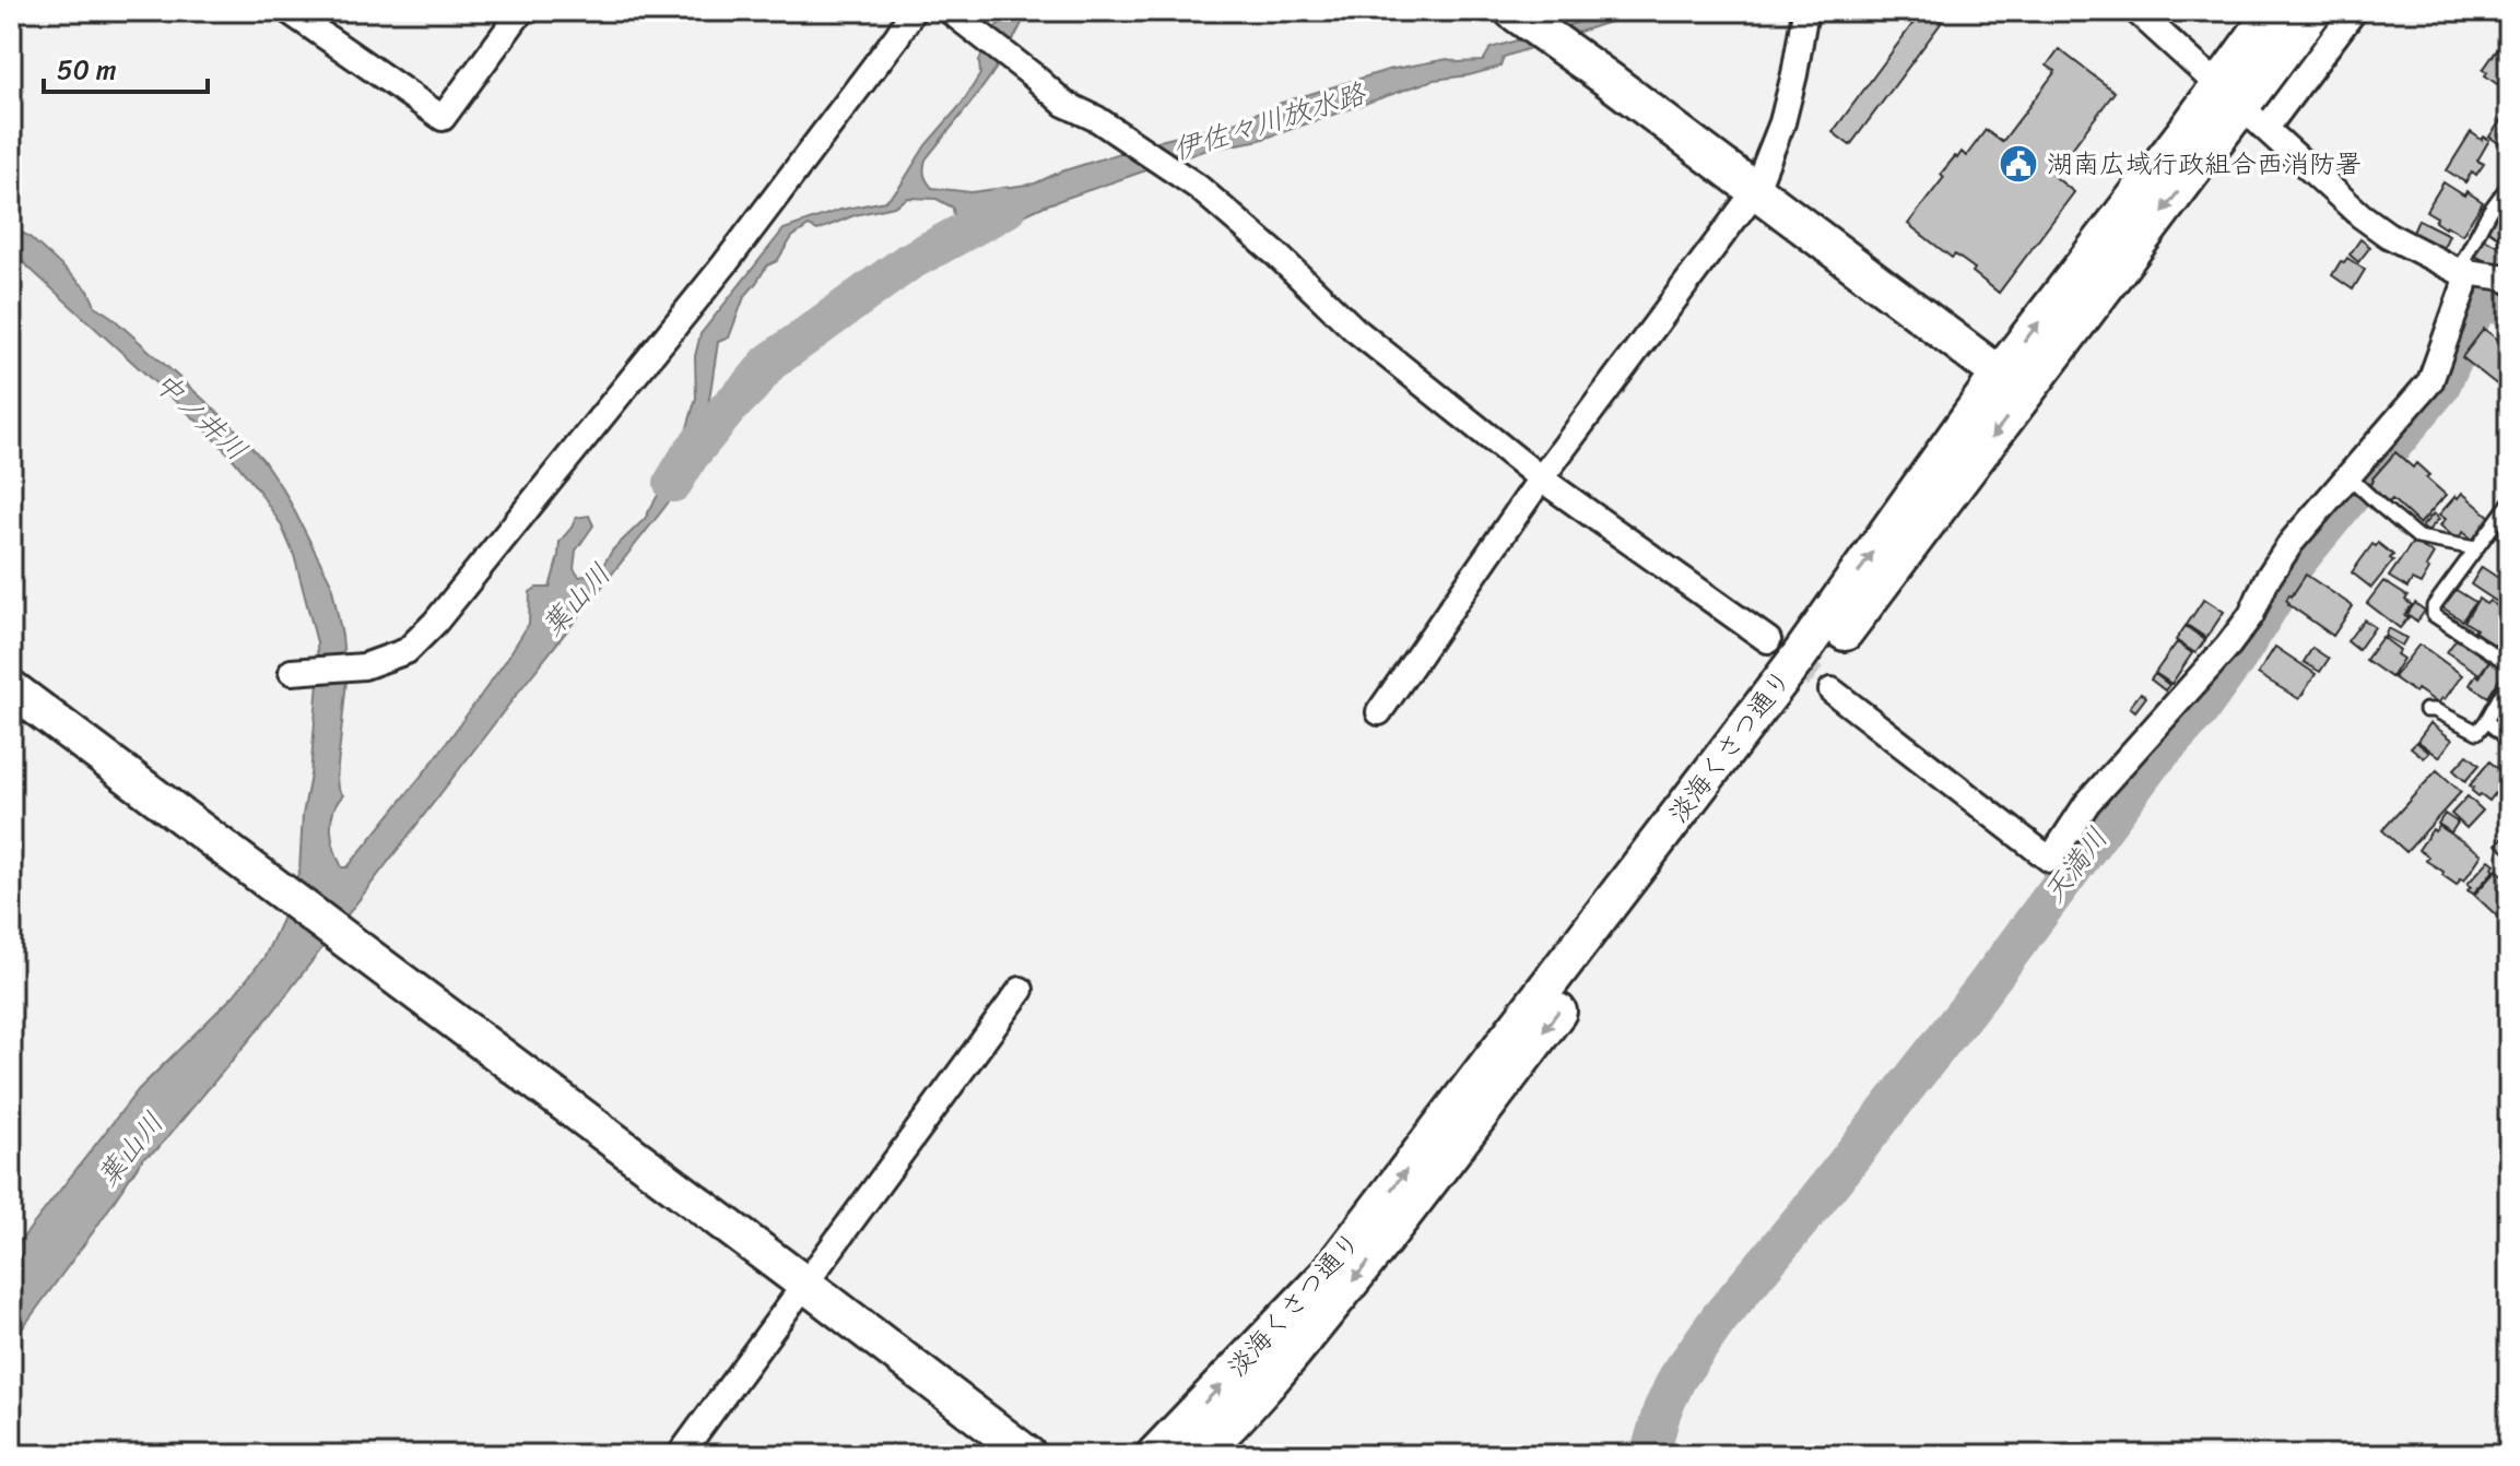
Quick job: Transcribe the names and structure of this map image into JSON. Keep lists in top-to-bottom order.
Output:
{
  "streets": {
    "street": ["淡海くさつ通り"]
  },
  "water": [
    "伊佐々川放水路",
    "中ノ井川",
    "葉山川",
    "天満川"
  ],
  "places": {
    "public building": ["湖南広域行政組合西消防署"]
  },
  "scale_bar": "50 m"
}
